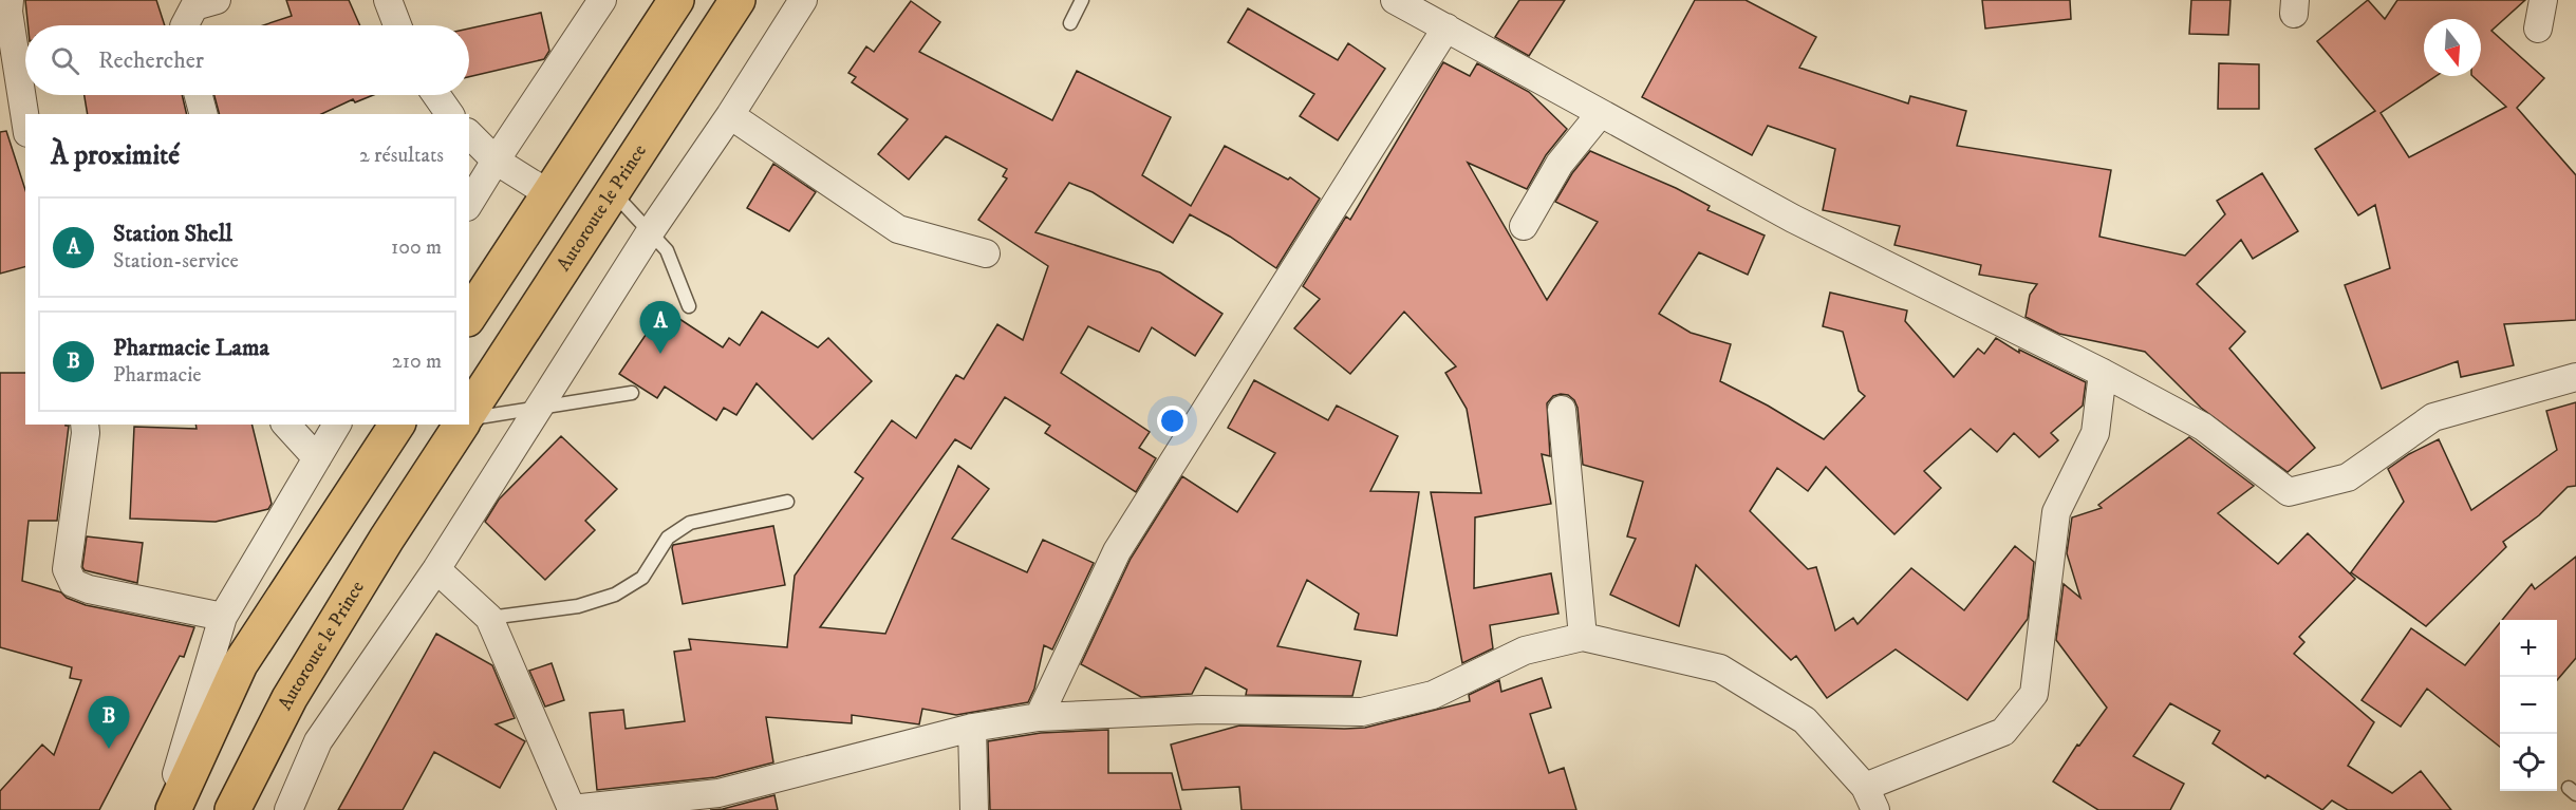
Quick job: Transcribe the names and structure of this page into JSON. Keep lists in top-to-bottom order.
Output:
{
  "streets": {
    "main road": ["Autoroute le Prince"]
  },
  "north": "bottom",
  "page": {
    "search": "Rechercher",
    "heading": ["À proximité", "2 résultats"],
    "list": [
      {
        "mark": "A",
        "name": "Station Shell",
        "note": "Station-service",
        "value": "100 m"
      },
      {
        "mark": "B",
        "name": "Pharmacie Lama",
        "note": "Pharmacie",
        "value": "210 m"
      }
    ],
    "pins": ["A", "B"],
    "map_buttons": ["+", "−"]
  }
}
